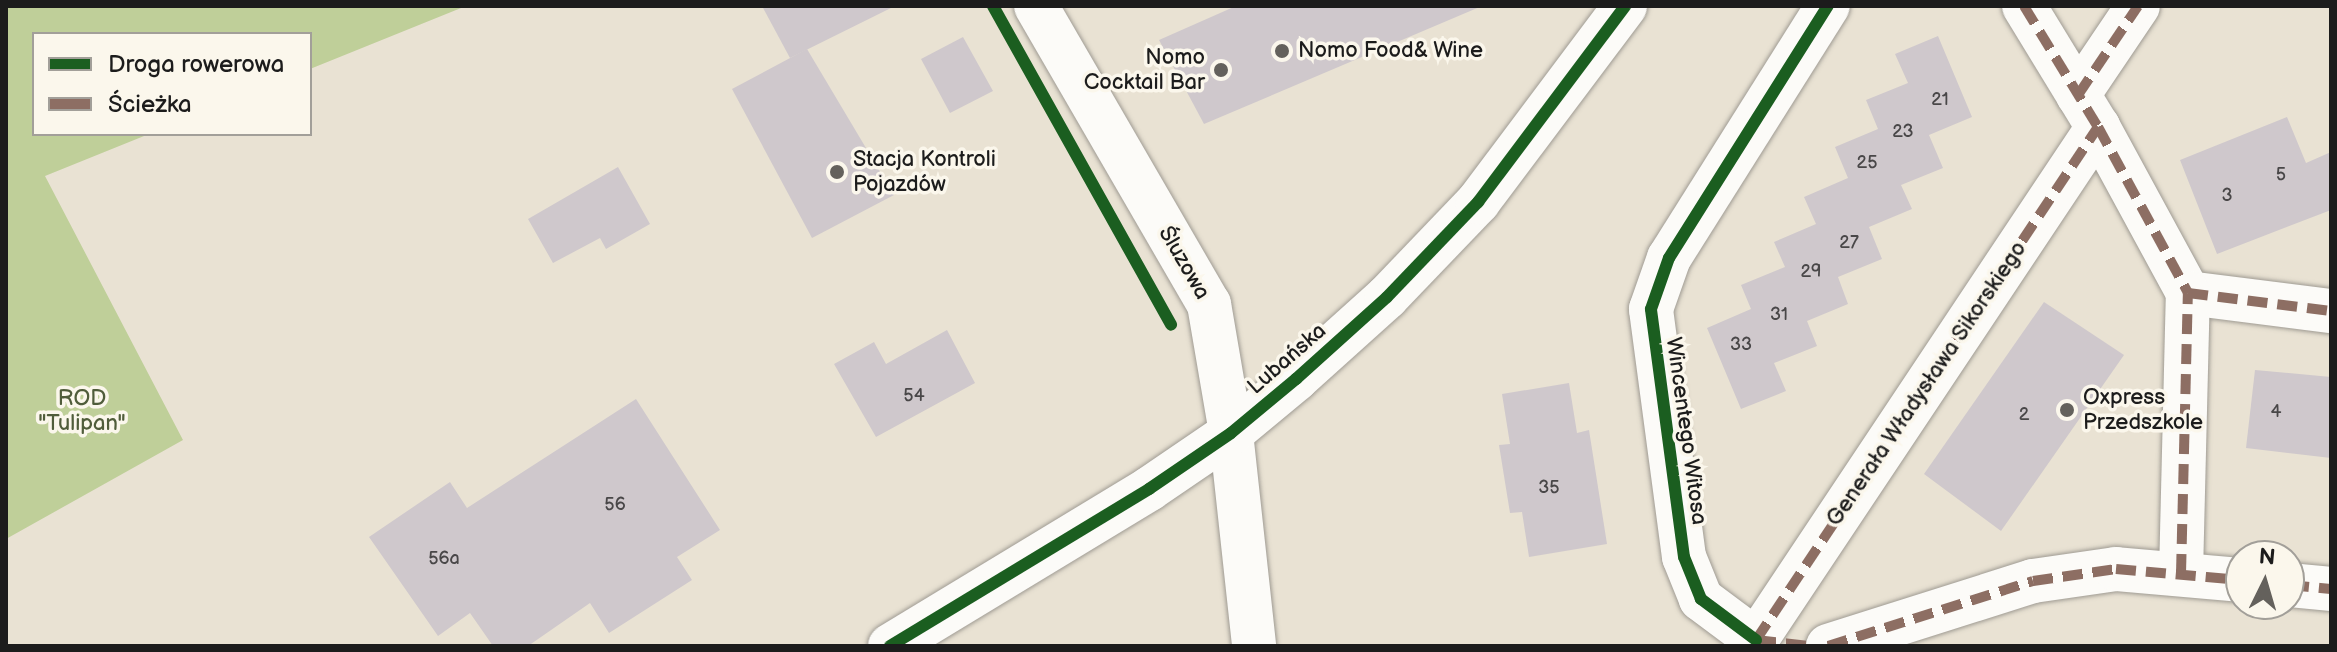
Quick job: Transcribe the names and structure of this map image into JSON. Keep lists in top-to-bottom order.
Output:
{
  "streets": {
    "street": [
      "Śluzowa",
      "Lubańska",
      "Generała Władysława Sikorskiego",
      "Wincentego Witosa"
    ]
  },
  "crossings": [
    ["Śluzowa", "Lubańska"],
    ["Generała Władysława Sikorskiego", "Wincentego Witosa"]
  ],
  "parks": ["ROD \"Tulipan\""],
  "places": [
    "Nomo Food& Wine",
    "Nomo Cocktail Bar",
    "Stacja Kontroli Pojazdów",
    "Oxpress Przedszkole"
  ],
  "house_numbers": [
    "21",
    "23",
    "25",
    "5",
    "3",
    "27",
    "29",
    "31",
    "33",
    "54",
    "4",
    "2",
    "35",
    "56",
    "56a"
  ],
  "legend": ["Droga rowerowa", "Ścieżka"],
  "north": "top"
}
